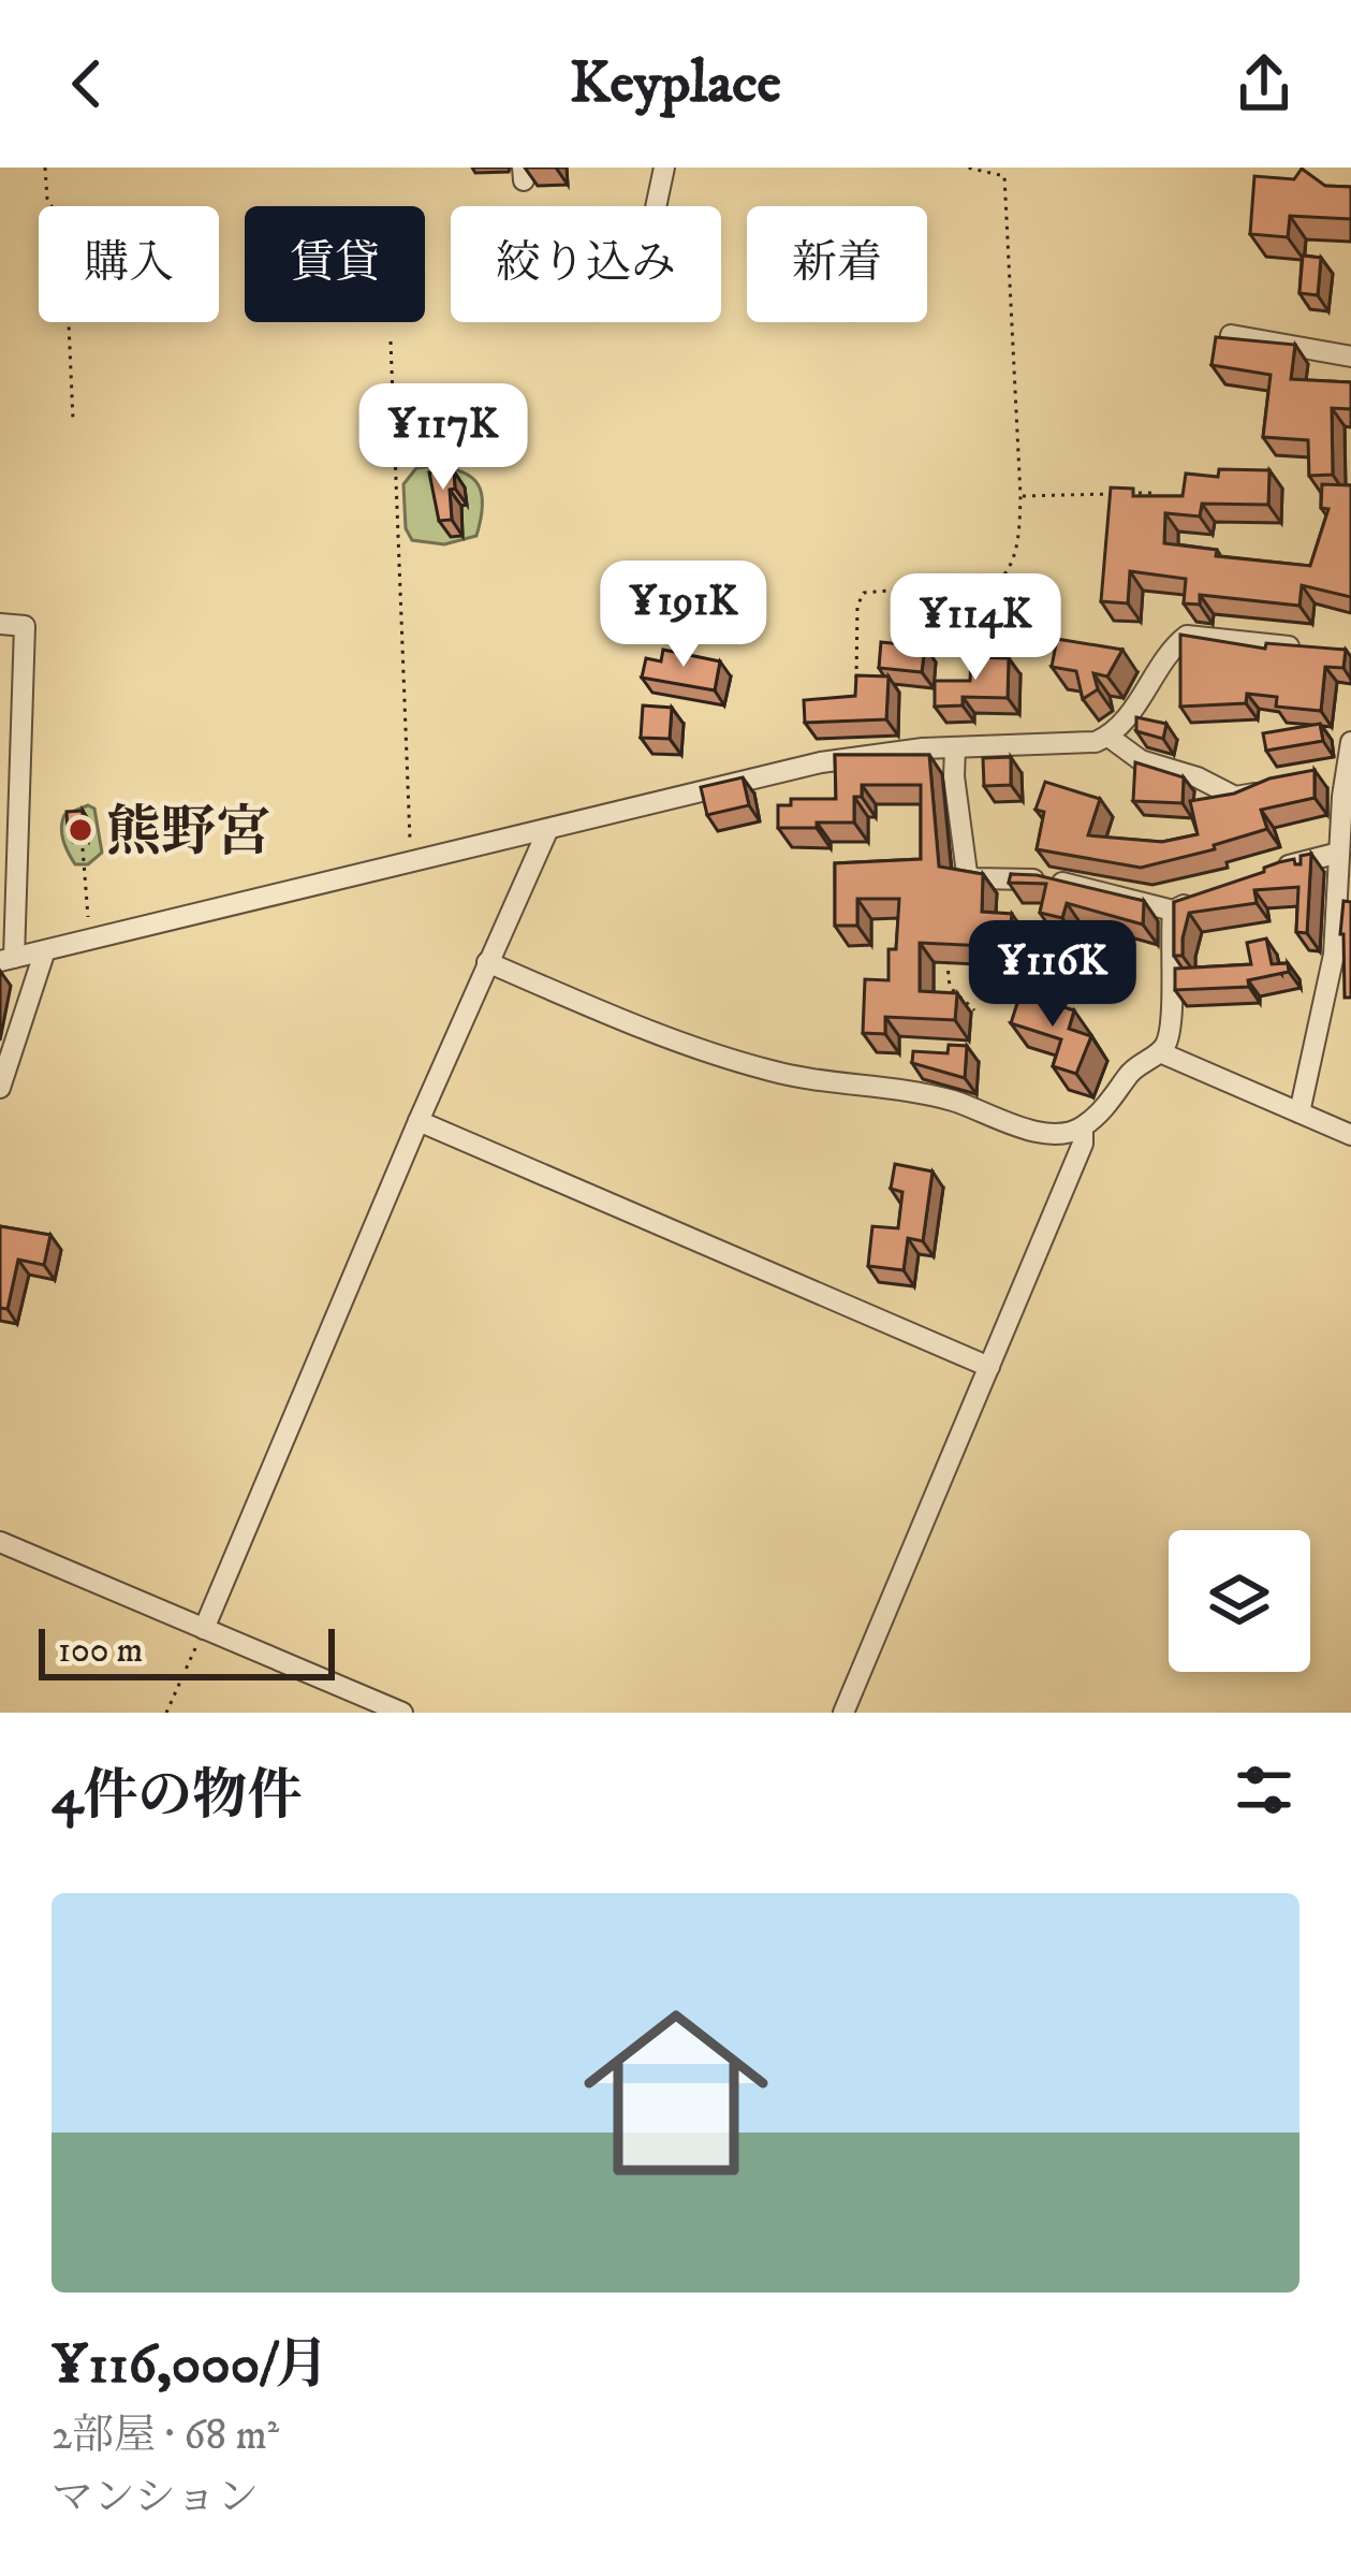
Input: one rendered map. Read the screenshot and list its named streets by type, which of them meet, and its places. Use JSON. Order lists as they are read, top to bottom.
{
  "places": ["熊野宮"],
  "scale_bar": "100 m",
  "page": {
    "header": "Keyplace",
    "chip": [
      "購入",
      "賃貸",
      "絞り込み",
      "新着"
    ],
    "price": [
      "¥117K",
      "¥191K",
      "¥114K",
      "¥116K"
    ],
    "scale": "100 m",
    "heading": "4件の物件",
    "list": [
      {
        "name": "¥116,000/月",
        "note": "2部屋 · 68 m² · マンション"
      }
    ]
  }
}
